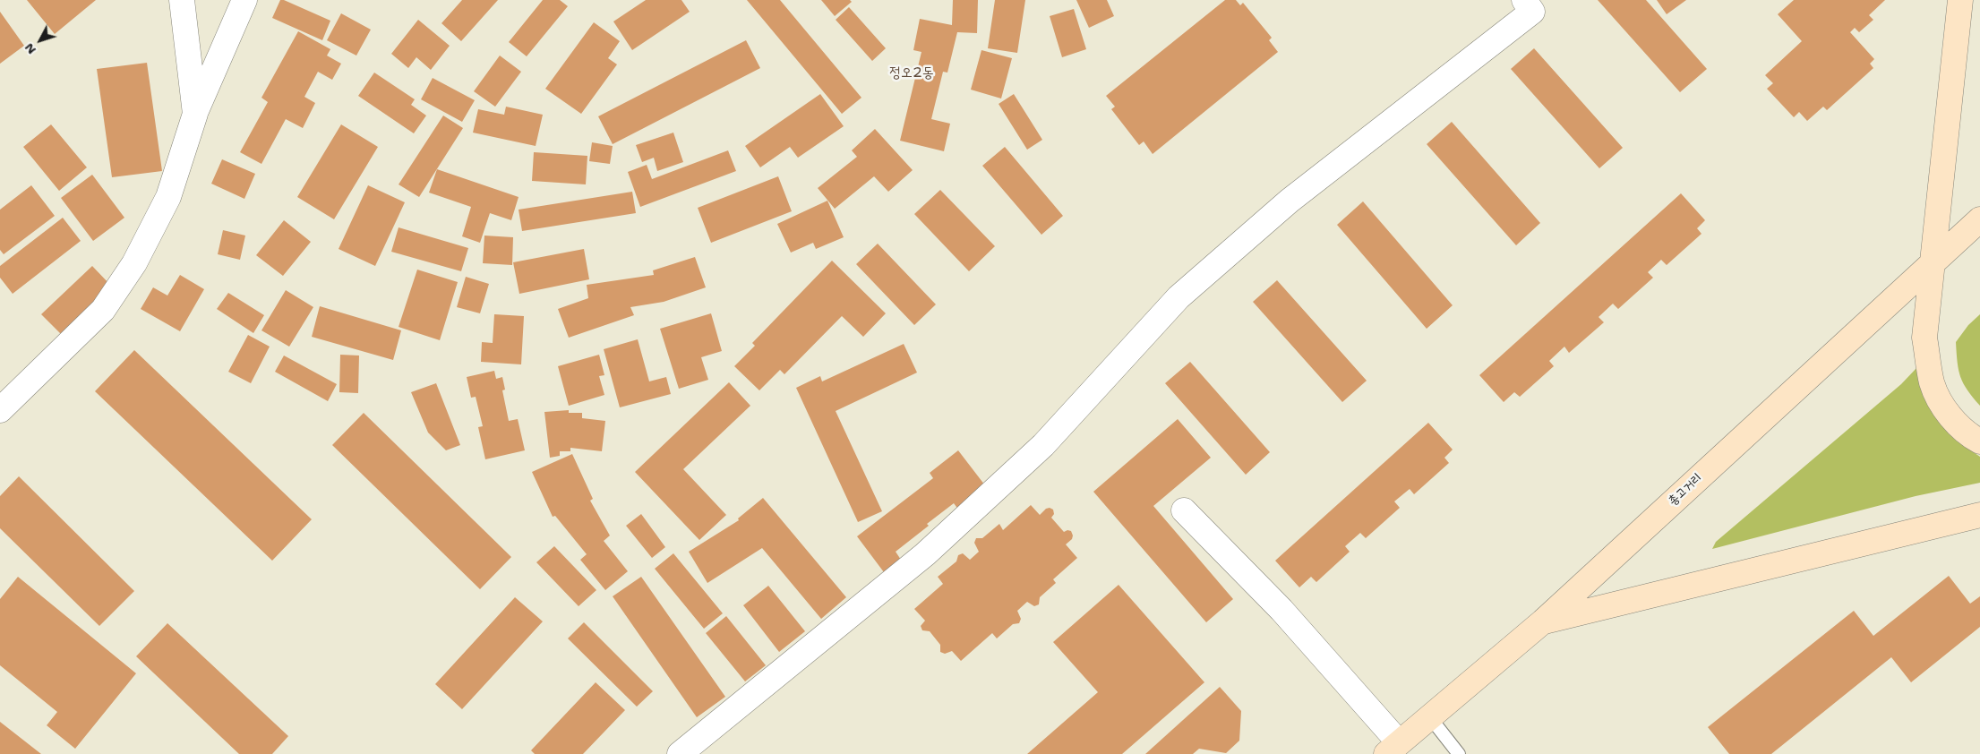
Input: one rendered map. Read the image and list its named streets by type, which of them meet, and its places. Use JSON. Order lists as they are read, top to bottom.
{
  "streets": {
    "main road": ["총고거리"]
  },
  "districts": ["정오2동"],
  "north": "bottom left"
}
